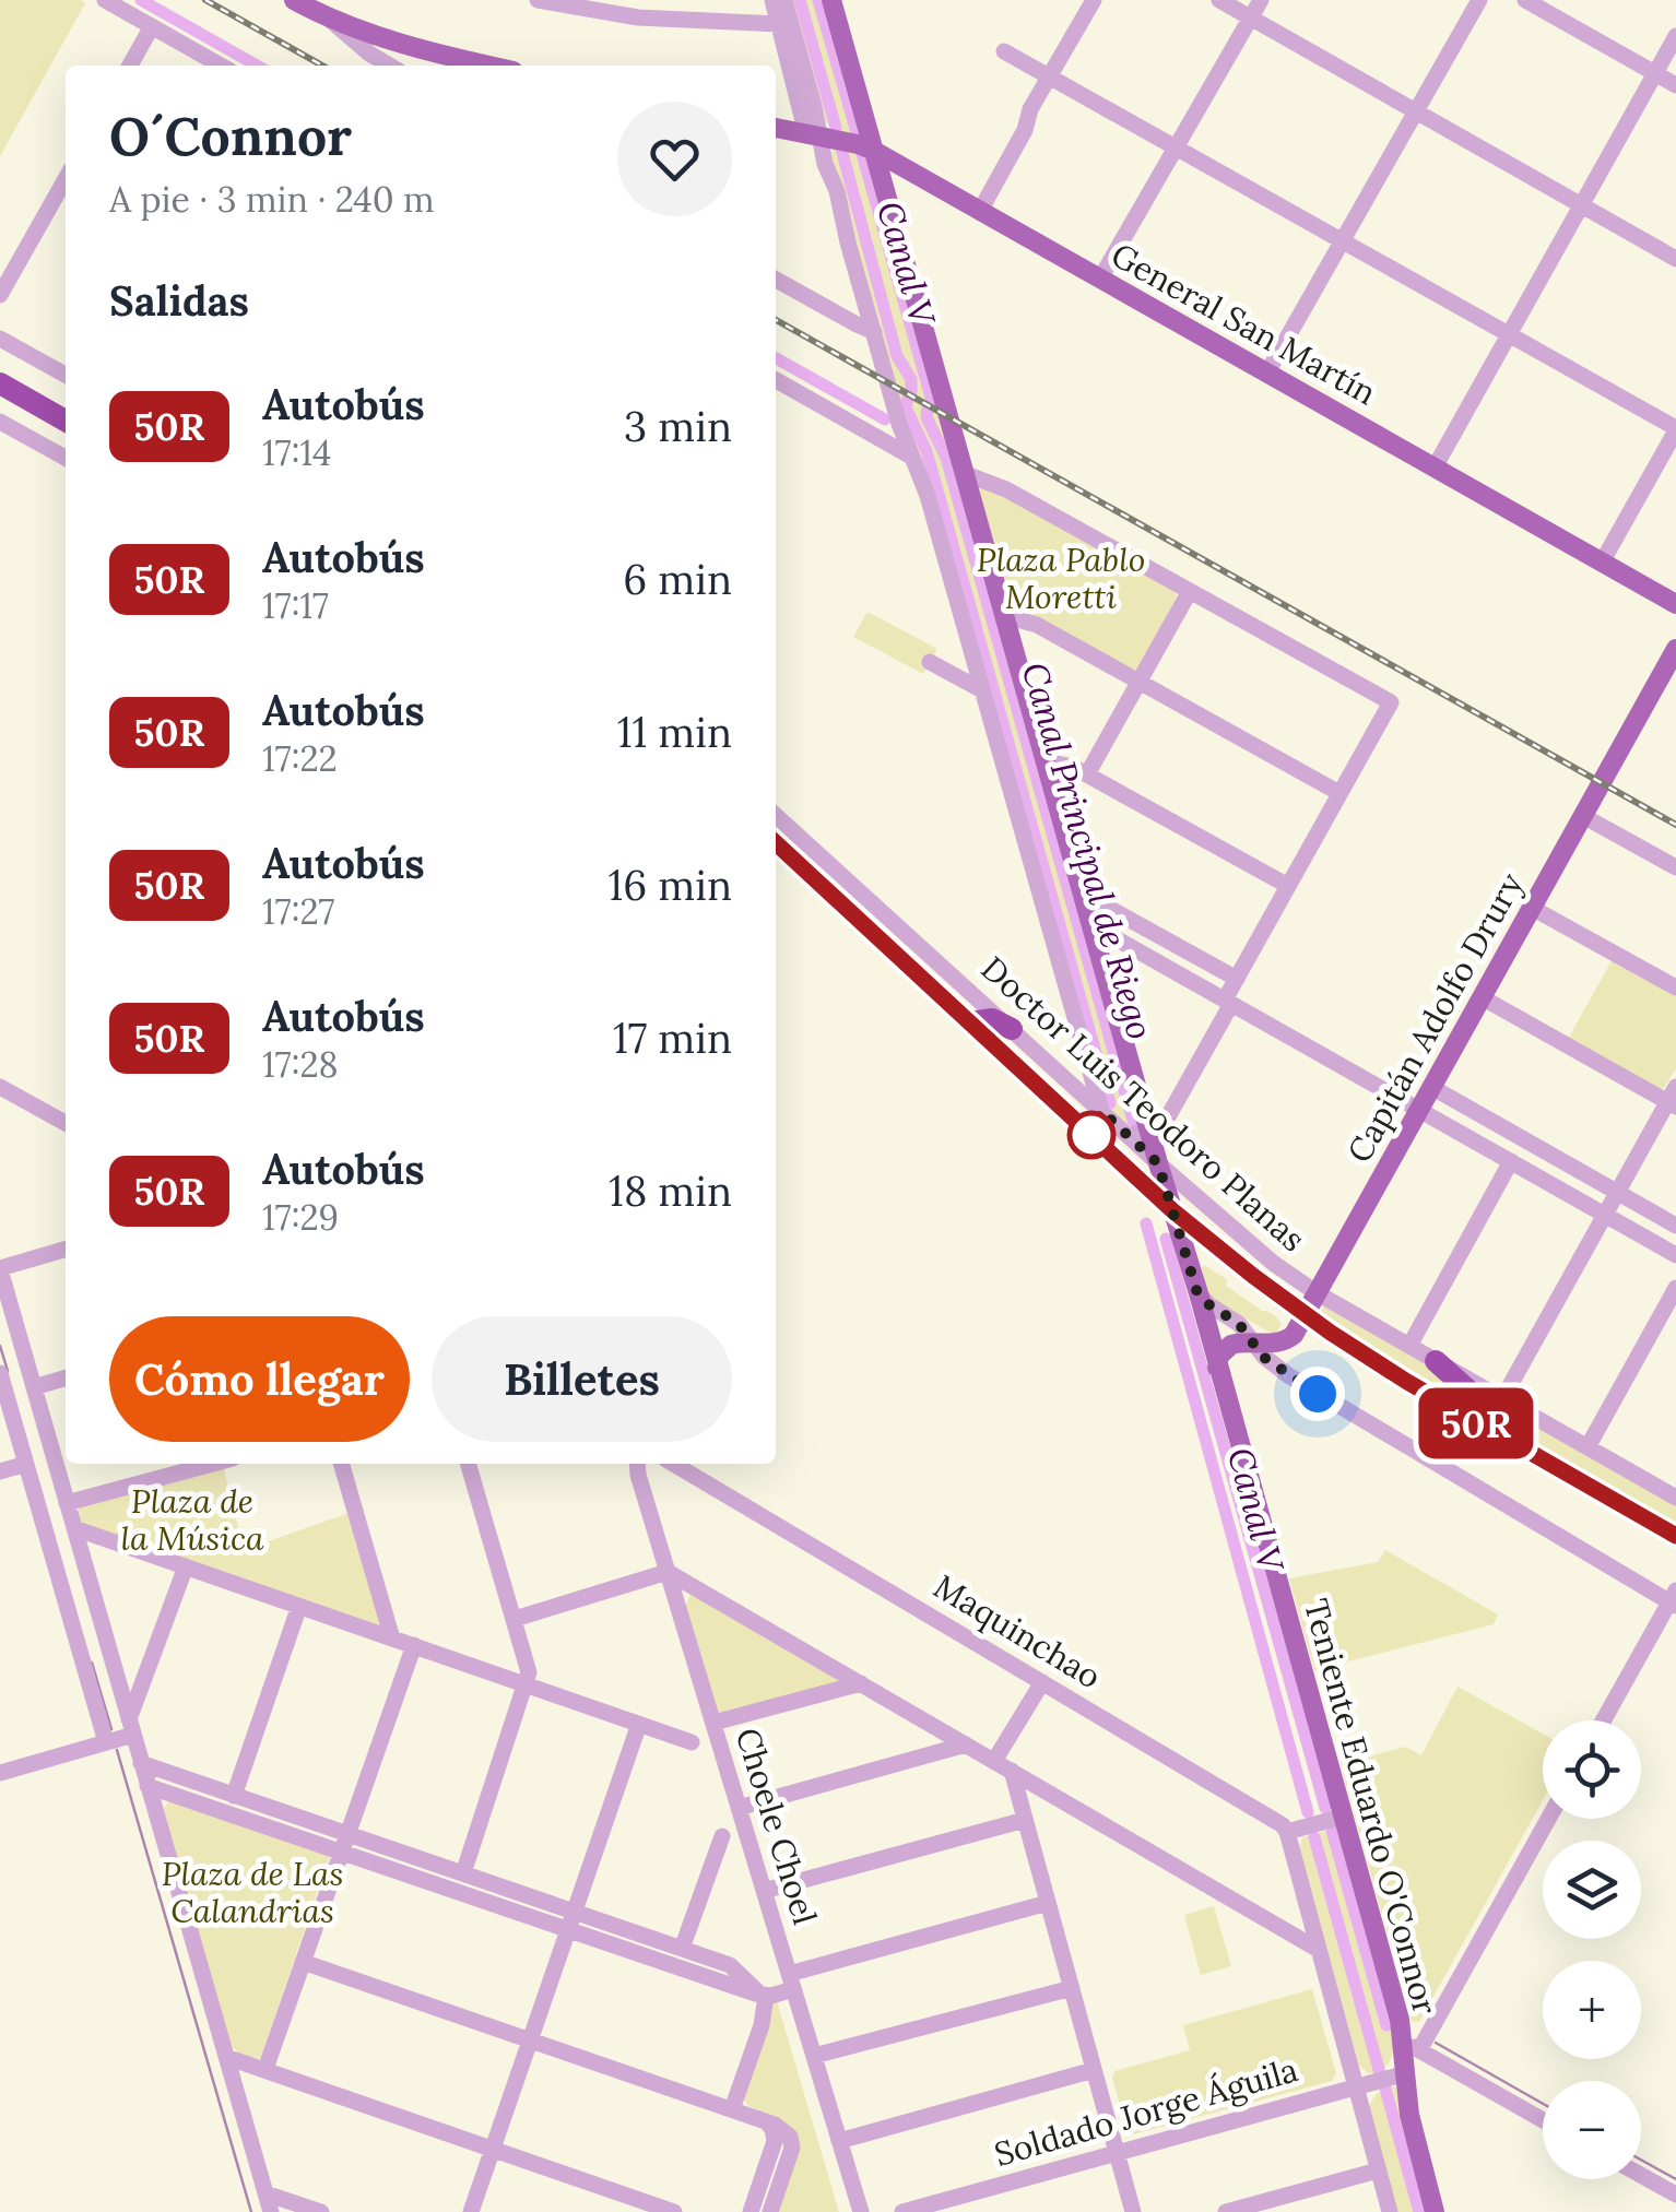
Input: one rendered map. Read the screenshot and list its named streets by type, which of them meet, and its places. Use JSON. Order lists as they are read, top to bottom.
{
  "streets": {
    "main road": ["General San Martín", "Capitán Adolfo Drury", "Teniente Eduardo O'Connor"],
    "street": [
      "Doctor Luis Teodoro Planas",
      "Maquinchao",
      "Choele Choel",
      "Soldado Jorge Águila"
    ]
  },
  "crossings": [
    ["General San Martín", "Teniente Eduardo O'Connor"],
    ["Capitán Adolfo Drury", "Doctor Luis Teodoro Planas"],
    ["Doctor Luis Teodoro Planas", "Teniente Eduardo O'Connor"],
    ["Teniente Eduardo O'Connor", "Soldado Jorge Águila"]
  ],
  "water": ["Canal V", "Canal Principal de Riego"],
  "parks": ["Plaza Pablo Moretti", "Plaza de la Música", "Plaza de Las Calandrias"],
  "lines": ["bus line 50R"],
  "page": {
    "on_map": "50R",
    "heading": [
      ["O´Connor", "A pie · 3 min · 240 m"],
      "Salidas"
    ],
    "list": [
      {
        "mark": "50R",
        "name": "Autobús",
        "note": "17:14",
        "value": "3 min"
      },
      {
        "mark": "50R",
        "name": "Autobús",
        "note": "17:17",
        "value": "6 min"
      },
      {
        "mark": "50R",
        "name": "Autobús",
        "note": "17:22",
        "value": "11 min"
      },
      {
        "mark": "50R",
        "name": "Autobús",
        "note": "17:27",
        "value": "16 min"
      },
      {
        "mark": "50R",
        "name": "Autobús",
        "note": "17:28",
        "value": "17 min"
      },
      {
        "mark": "50R",
        "name": "Autobús",
        "note": "17:29",
        "value": "18 min"
      }
    ],
    "buttons": ["Cómo llegar", "Billetes"],
    "map_buttons": ["+", "−"]
  }
}
